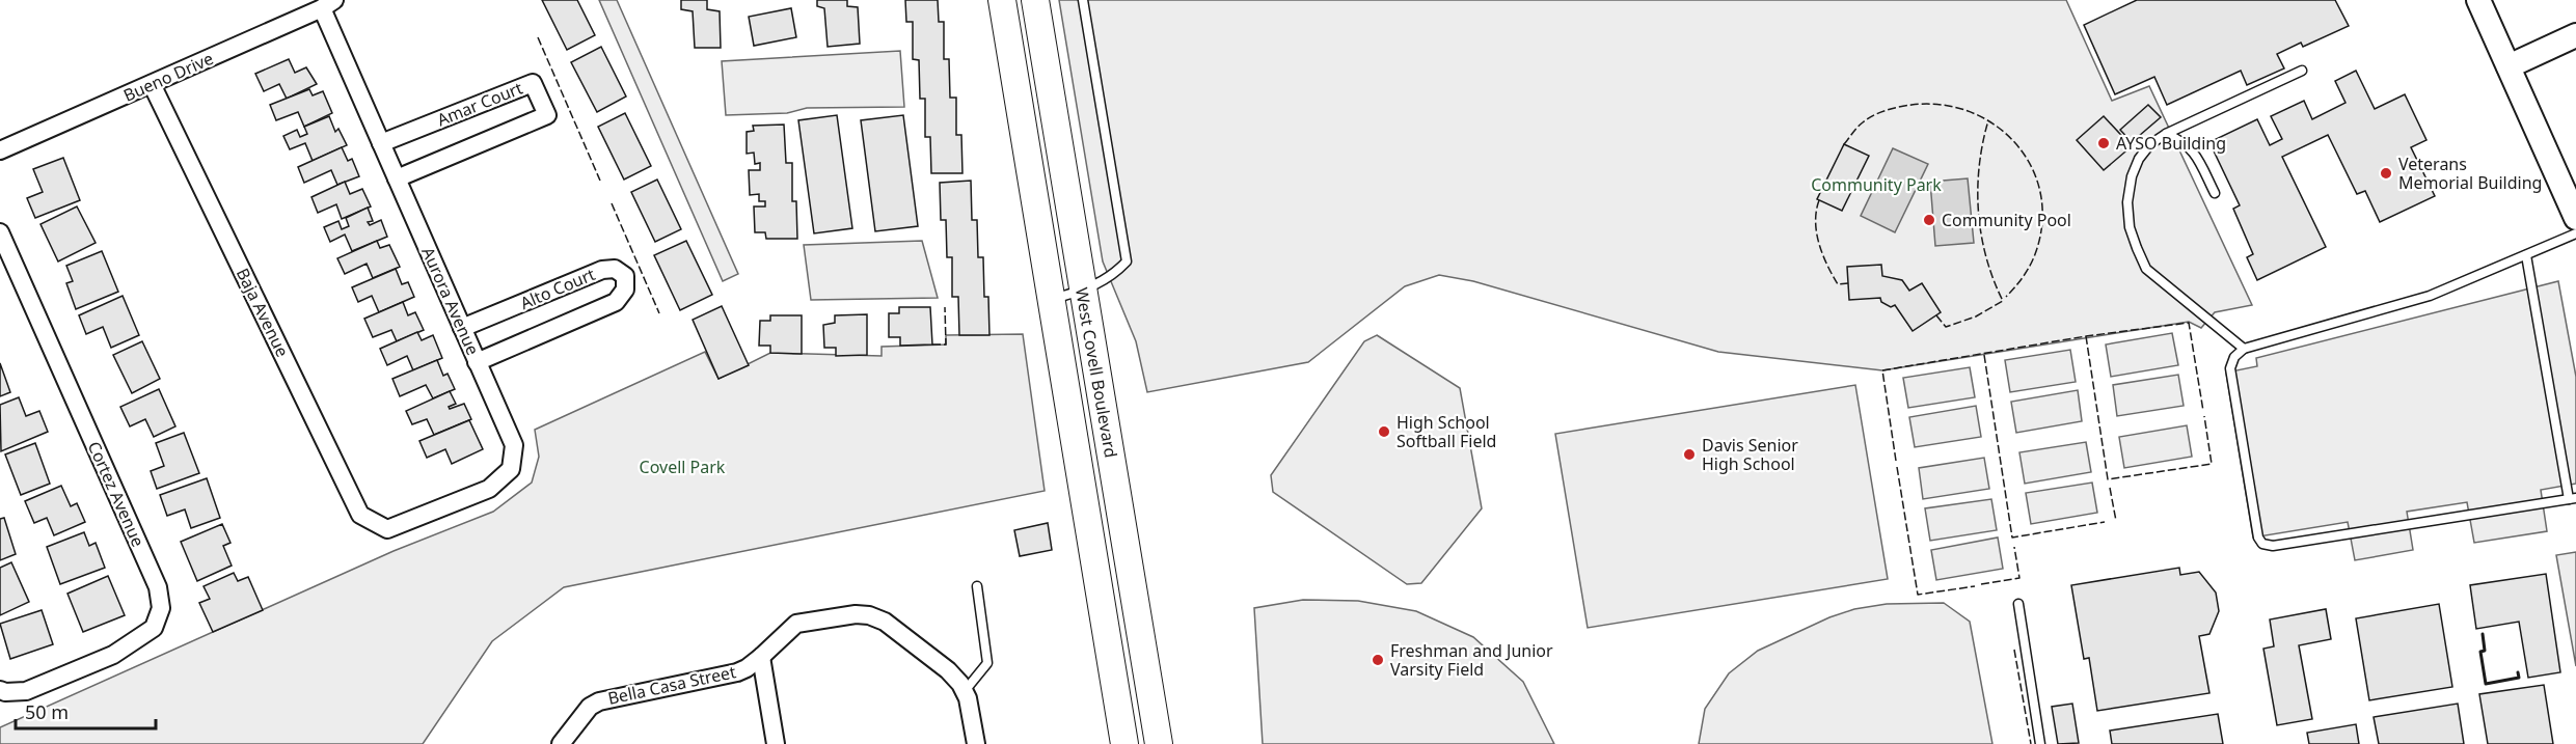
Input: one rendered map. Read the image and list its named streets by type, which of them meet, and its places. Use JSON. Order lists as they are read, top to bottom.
{
  "streets": {
    "main road": ["West Covell Boulevard"],
    "street": [
      "Bueno Drive",
      "Amar Court",
      "Alto Court",
      "Aurora Avenue",
      "Baja Avenue",
      "Cortez Avenue",
      "Bella Casa Street"
    ]
  },
  "crossings": [
    ["Bueno Drive", "Aurora Avenue"],
    ["Bueno Drive", "Baja Avenue"],
    ["Amar Court", "Aurora Avenue"],
    ["Alto Court", "Aurora Avenue"],
    ["Aurora Avenue", "Baja Avenue"]
  ],
  "parks": ["Community Park", "Covell Park"],
  "places": [
    "AYSO Building",
    "Veterans Memorial Building",
    "Community Pool",
    "High School Softball Field",
    "Davis Senior High School",
    "Freshman and Junior Varsity Field"
  ],
  "scale_bar": "50 m"
}
